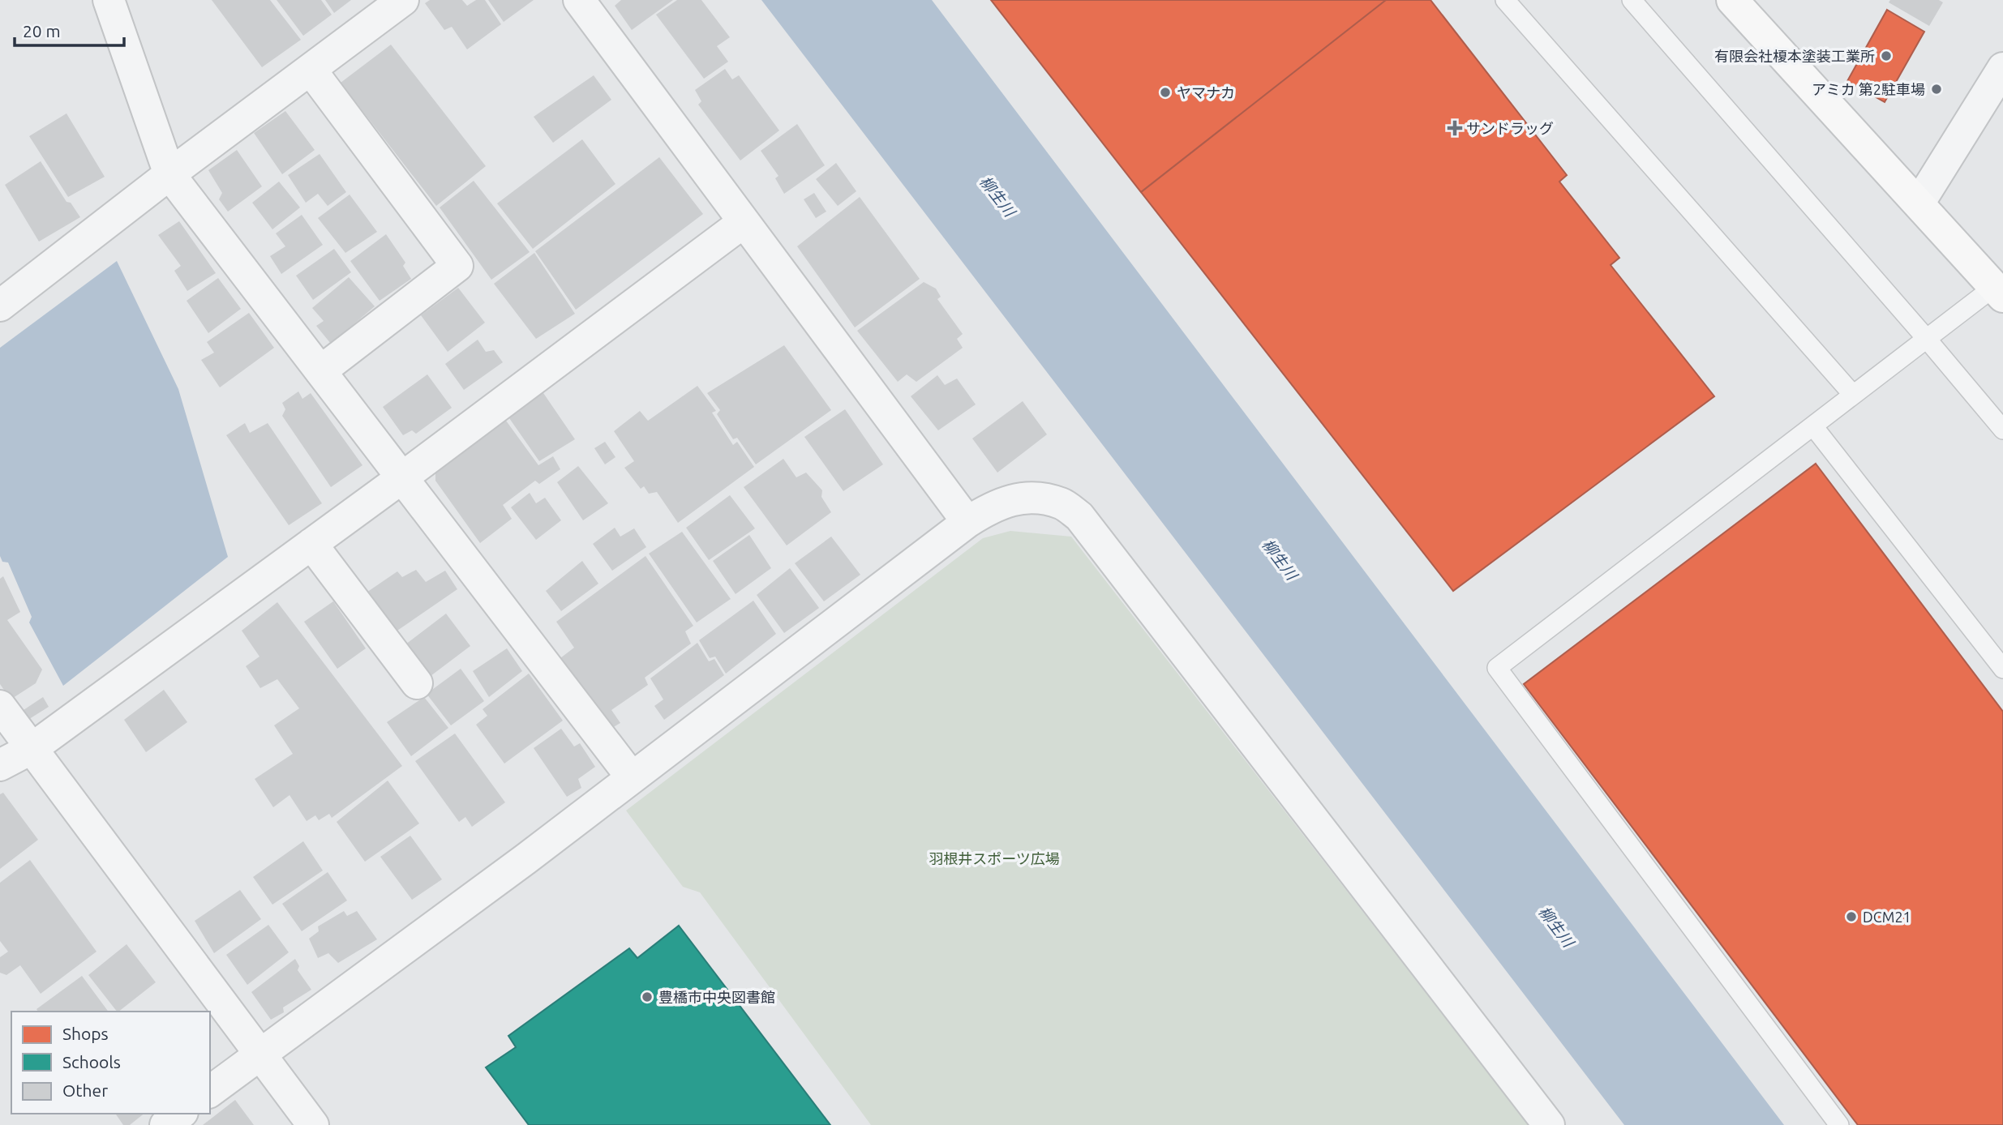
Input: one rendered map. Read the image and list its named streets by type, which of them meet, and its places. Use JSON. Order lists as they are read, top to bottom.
{
  "water": ["柳生川"],
  "parks": ["羽根井スポーツ広場"],
  "places": {
    "other": [
      "有限会社榎本塗装工業所",
      "アミカ 第2駐車場",
      "ヤマナカ",
      "DCM21",
      "豊橋市中央図書館"
    ],
    "health": ["サンドラッグ"]
  },
  "legend": ["Shops", "Schools", "Other"],
  "scale_bar": "20 m"
}
